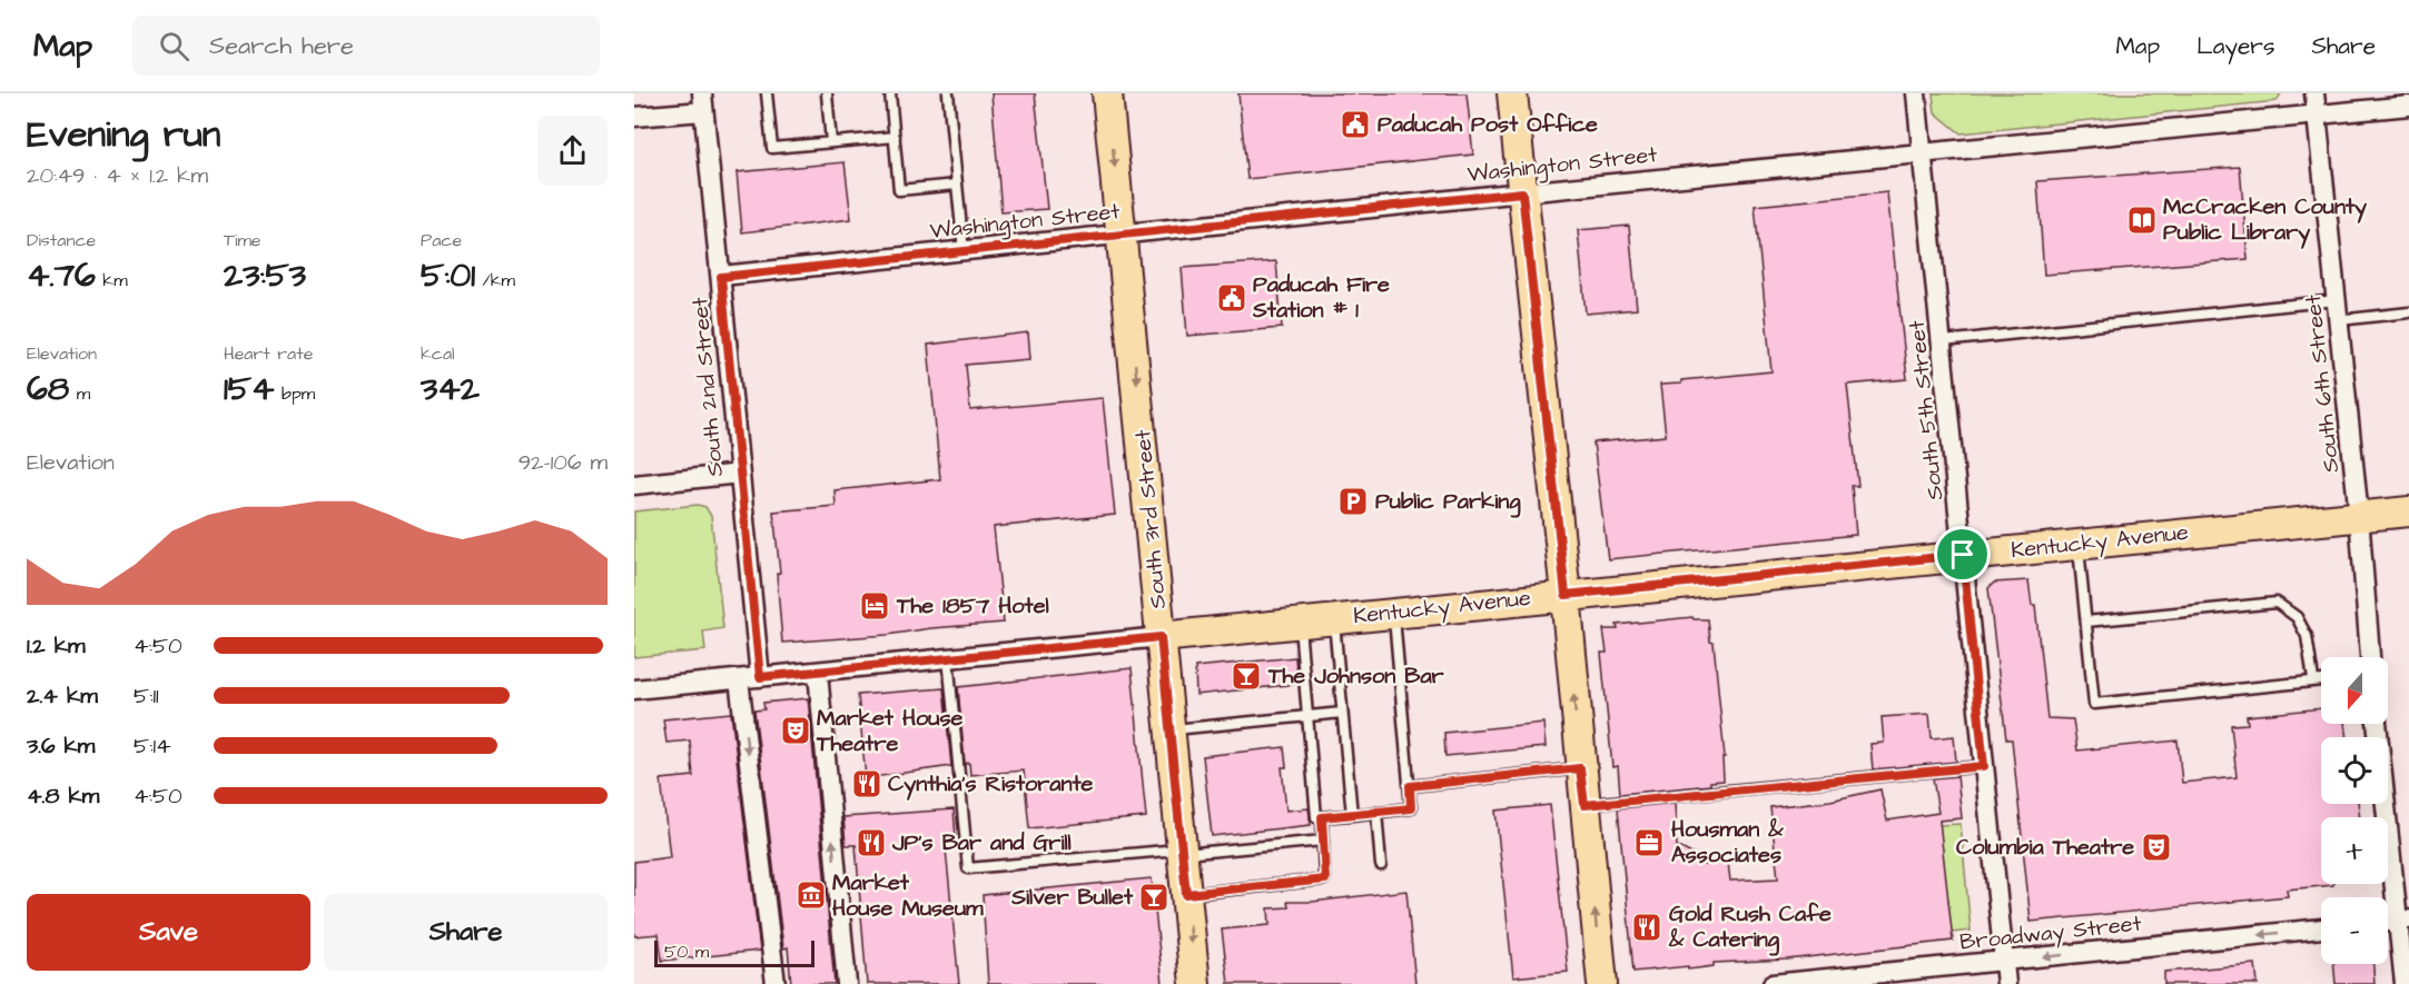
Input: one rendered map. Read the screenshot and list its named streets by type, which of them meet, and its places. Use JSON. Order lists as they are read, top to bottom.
{
  "streets": {
    "main road": ["South 3rd Street", "Kentucky Avenue"],
    "street": [
      "Washington Street",
      "South 6th Street",
      "South 2nd Street",
      "South 5th Street",
      "Broadway Street"
    ]
  },
  "crossings": [
    ["Washington Street", "South 6th Street"],
    ["Washington Street", "South 2nd Street"],
    ["Washington Street", "South 5th Street"],
    ["Washington Street", "South 3rd Street"],
    ["South 6th Street", "Kentucky Avenue"],
    ["South 2nd Street", "Kentucky Avenue"],
    ["South 5th Street", "Kentucky Avenue"],
    ["South 5th Street", "Broadway Street"],
    ["South 3rd Street", "Kentucky Avenue"]
  ],
  "one_way": ["South 3rd Street", "Broadway Street"],
  "places": {
    "public building": ["Paducah Post Office", "Paducah Fire Station # 1"],
    "library": ["McCracken County Public Library"],
    "parking": ["Public Parking"],
    "hotel": ["The 1857 Hotel"],
    "bar": ["The Johnson Bar", "Silver Bullet"],
    "theatre": ["Market House Theatre", "Columbia Theatre"],
    "restaurant": ["Cynthia's Ristorante", "JP's Bar and Grill", "Gold Rush Cafe & Catering"],
    "office": ["Housman & Associates"],
    "museum": ["Market House Museum"]
  },
  "scale_bar": "50 m",
  "north": "bottom",
  "page": {
    "header": "Map",
    "search": "Search here",
    "nav": ["Map", "Layers", "Share"],
    "heading": ["Evening run", "20:49 · 4 × 1.2 km"],
    "stats": [
      ["Distance", "4.76 km"],
      ["Time", "23:53"],
      ["Pace", "5:01 /km"],
      ["Elevation", "68 m"],
      ["Heart rate", "154 bpm"],
      ["kcal", "342"]
    ],
    "chart": ["Elevation", "92–106 m"],
    "list": [
      {
        "name": "1.2 km",
        "note": "4:50"
      },
      {
        "name": "2.4 km",
        "note": "5:11"
      },
      {
        "name": "3.6 km",
        "note": "5:14"
      },
      {
        "name": "4.8 km",
        "note": "4:50"
      }
    ],
    "map_buttons": ["+", "−"],
    "buttons": ["Save", "Share"],
    "scale": "50 m"
  }
}
